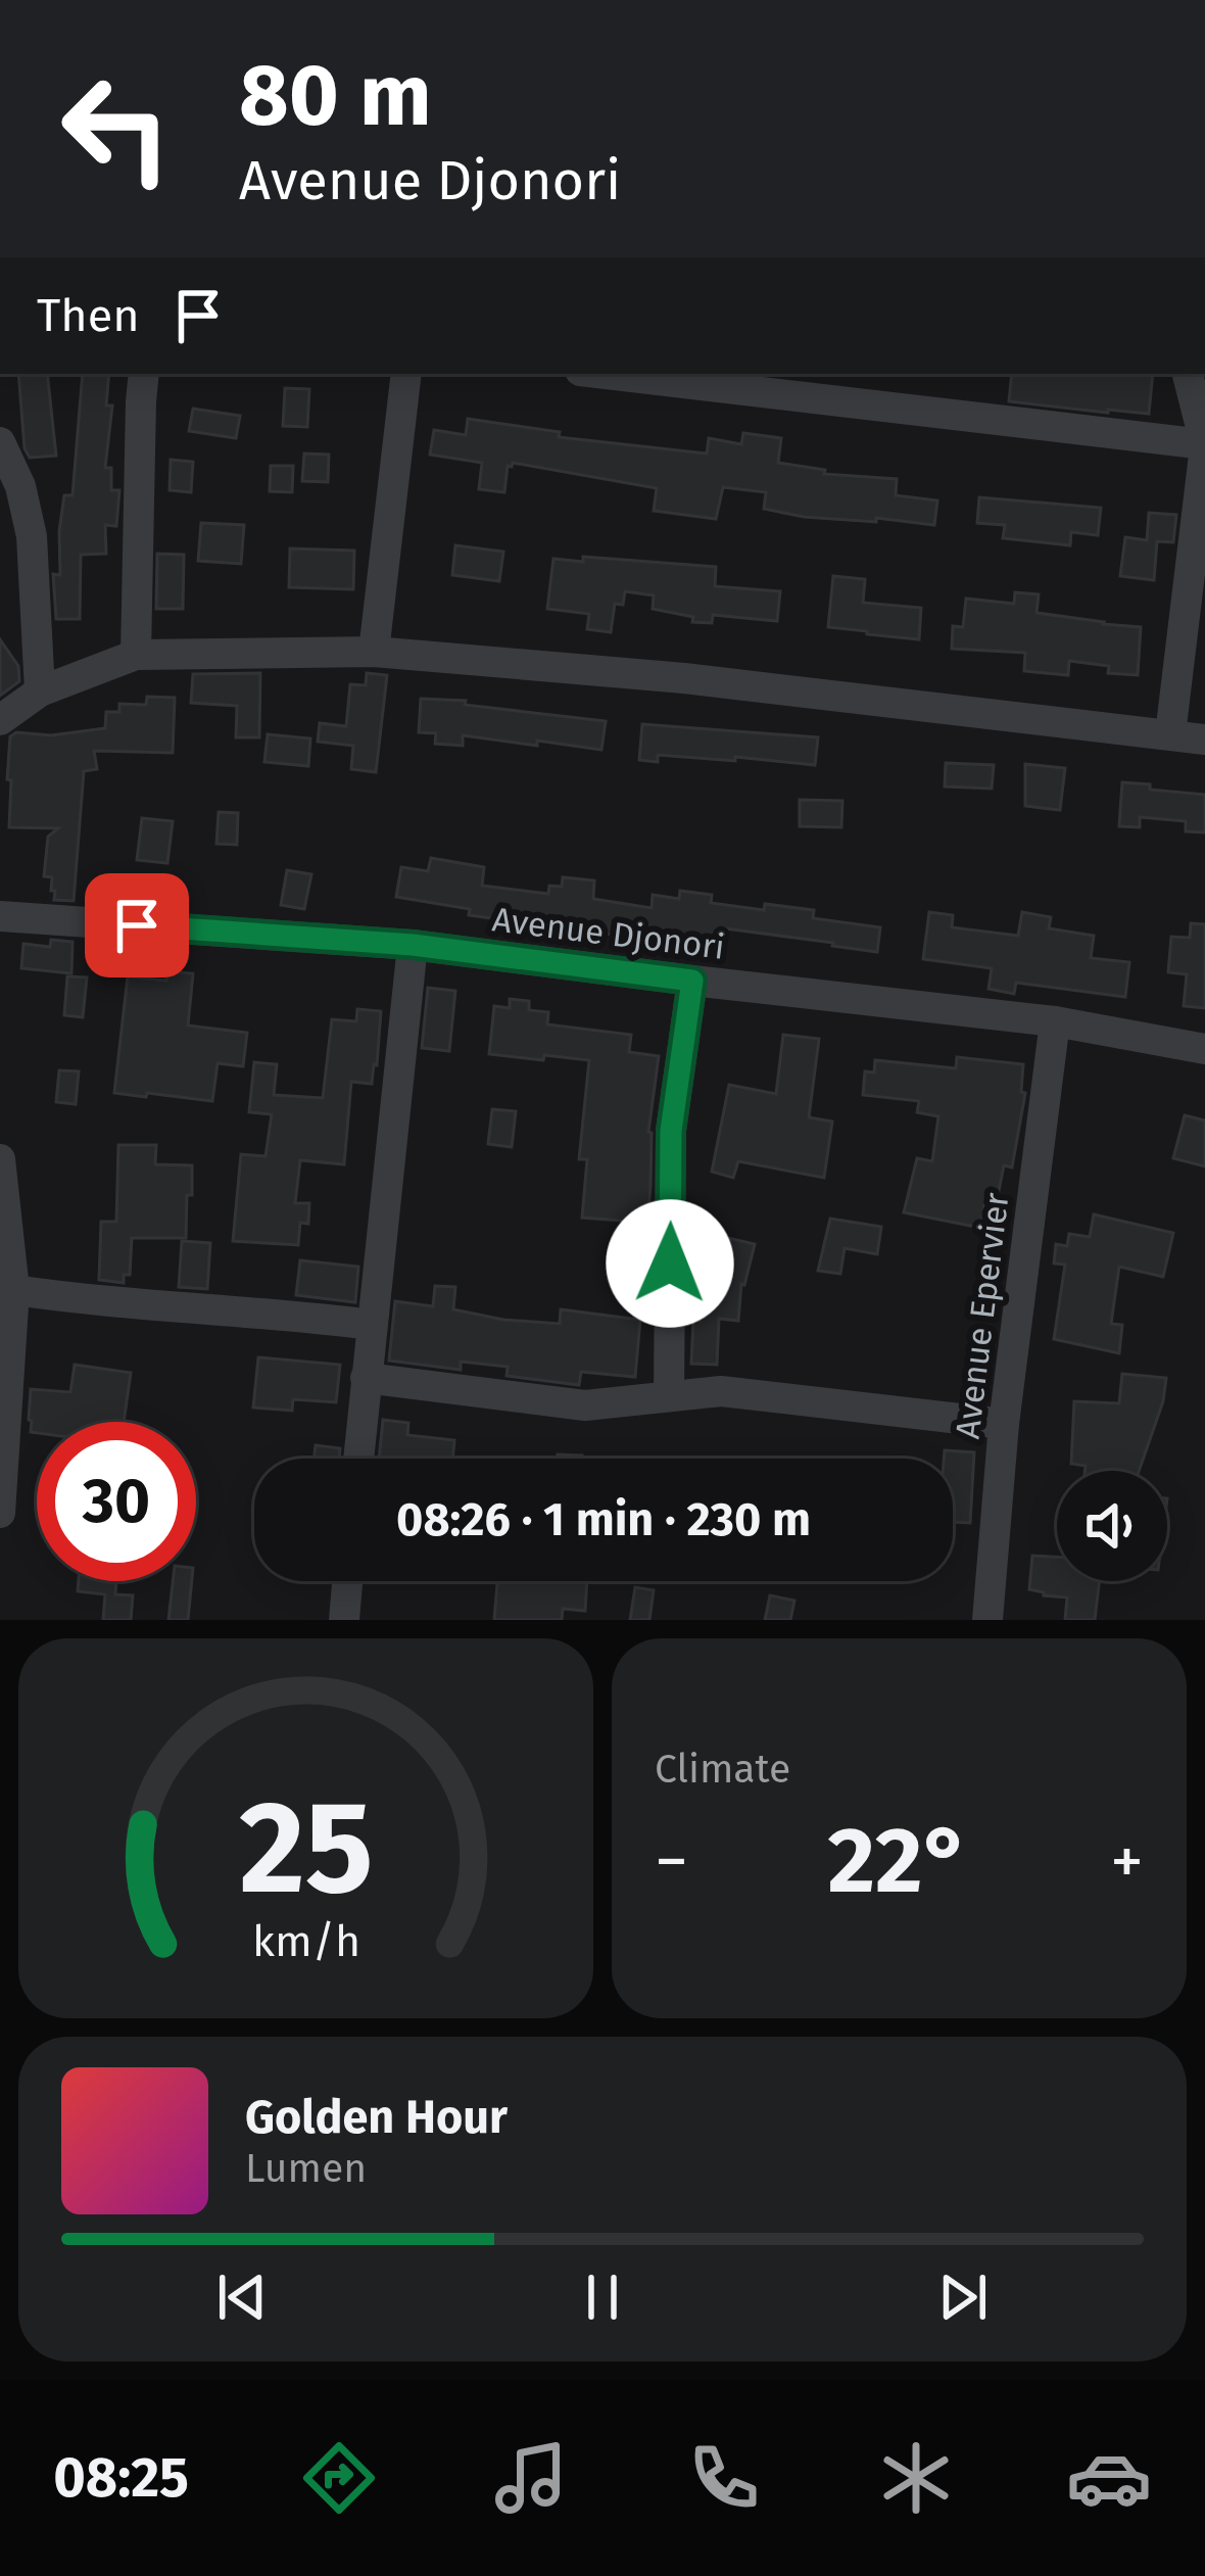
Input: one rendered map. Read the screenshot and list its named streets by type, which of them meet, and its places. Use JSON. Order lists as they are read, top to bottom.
{
  "streets": {
    "street": ["Avenue Djonori", "Avenue Epervier"]
  },
  "crossings": [
    ["Avenue Djonori", "Avenue Epervier"]
  ],
  "page": {
    "turn": ["80 m", "Avenue Djonori"],
    "then": "Then",
    "limit": "30",
    "trip": "08:26 · 1 min · 230 m",
    "tile": "Climate",
    "heat": ["−", "22°", "+"],
    "song": ["Golden Hour", "Lumen"],
    "tabs": "08:25",
    "gauge": ["25", "km/h"]
  }
}
